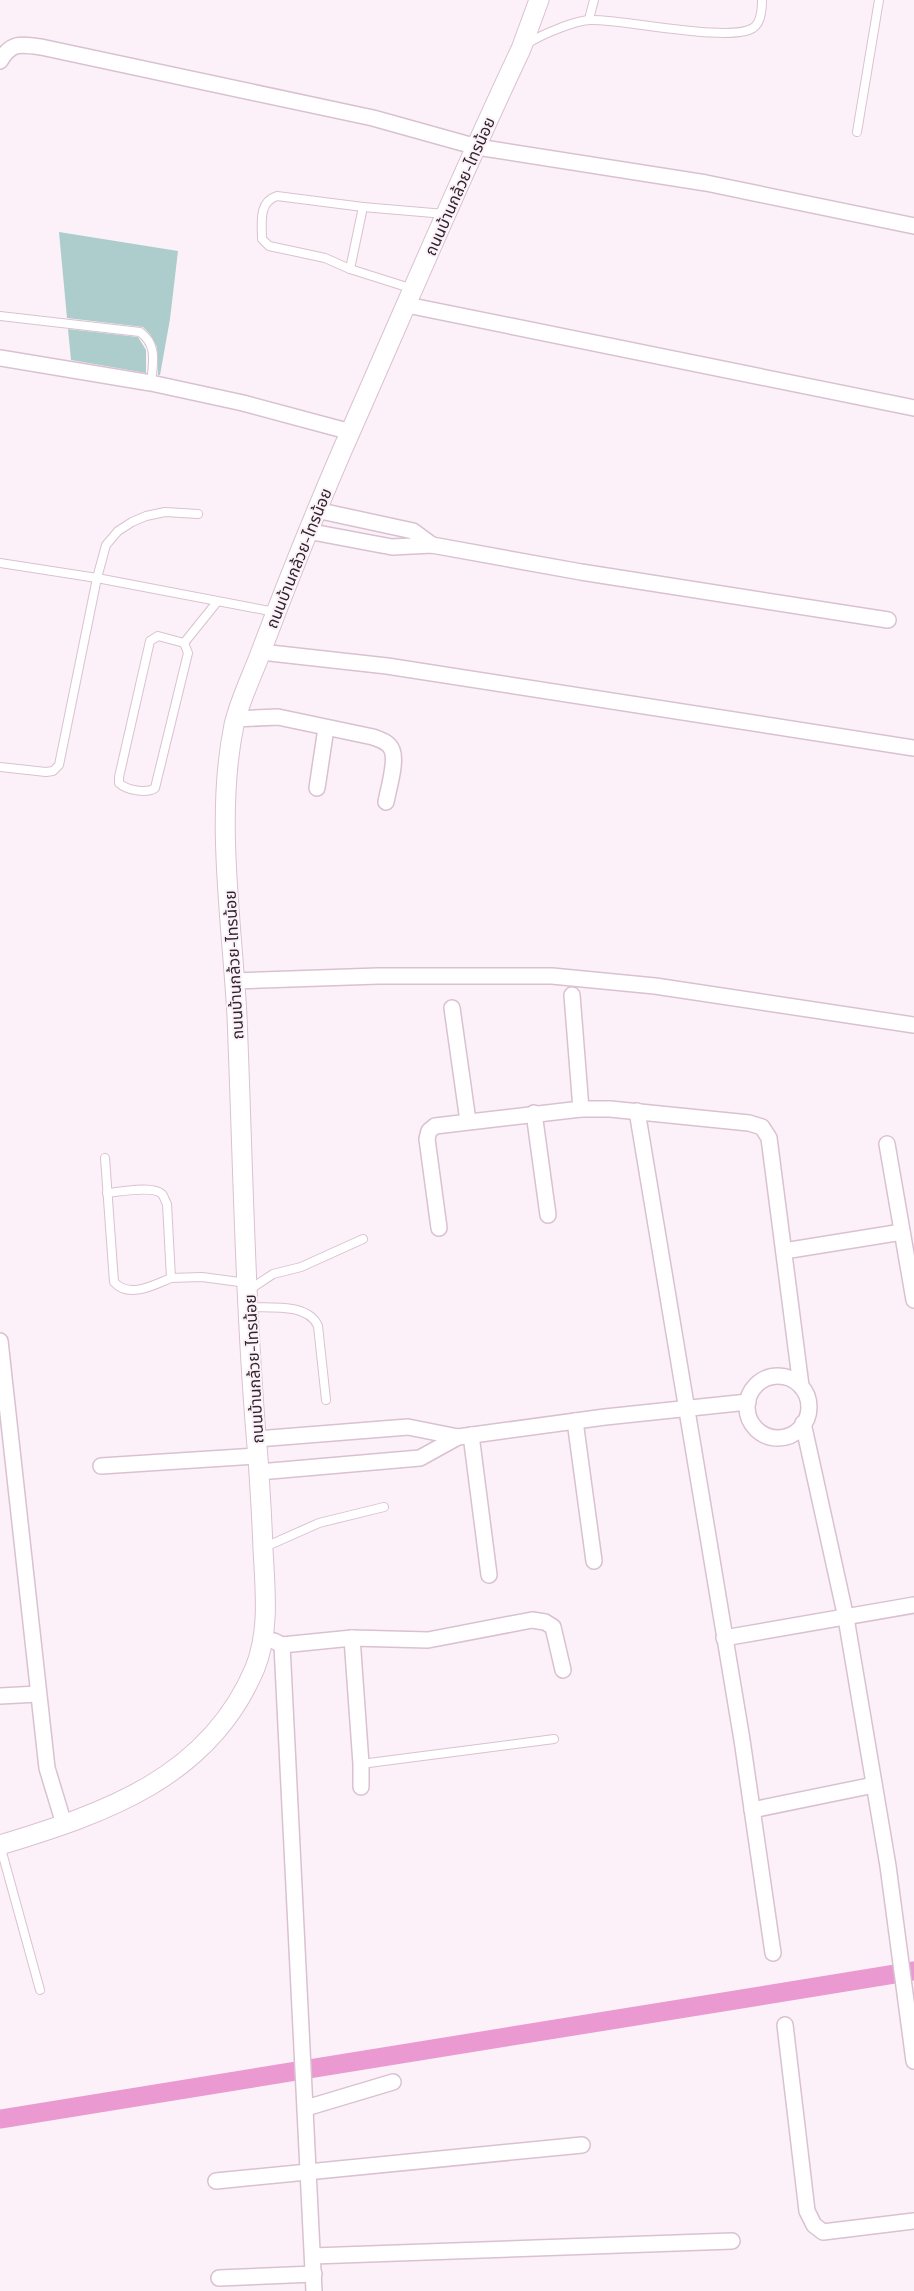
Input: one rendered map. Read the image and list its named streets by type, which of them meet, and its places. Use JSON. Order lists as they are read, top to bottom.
{
  "streets": {
    "street": ["ถนนบ้านกล้วย-ไทรน้อย"]
  }
}
